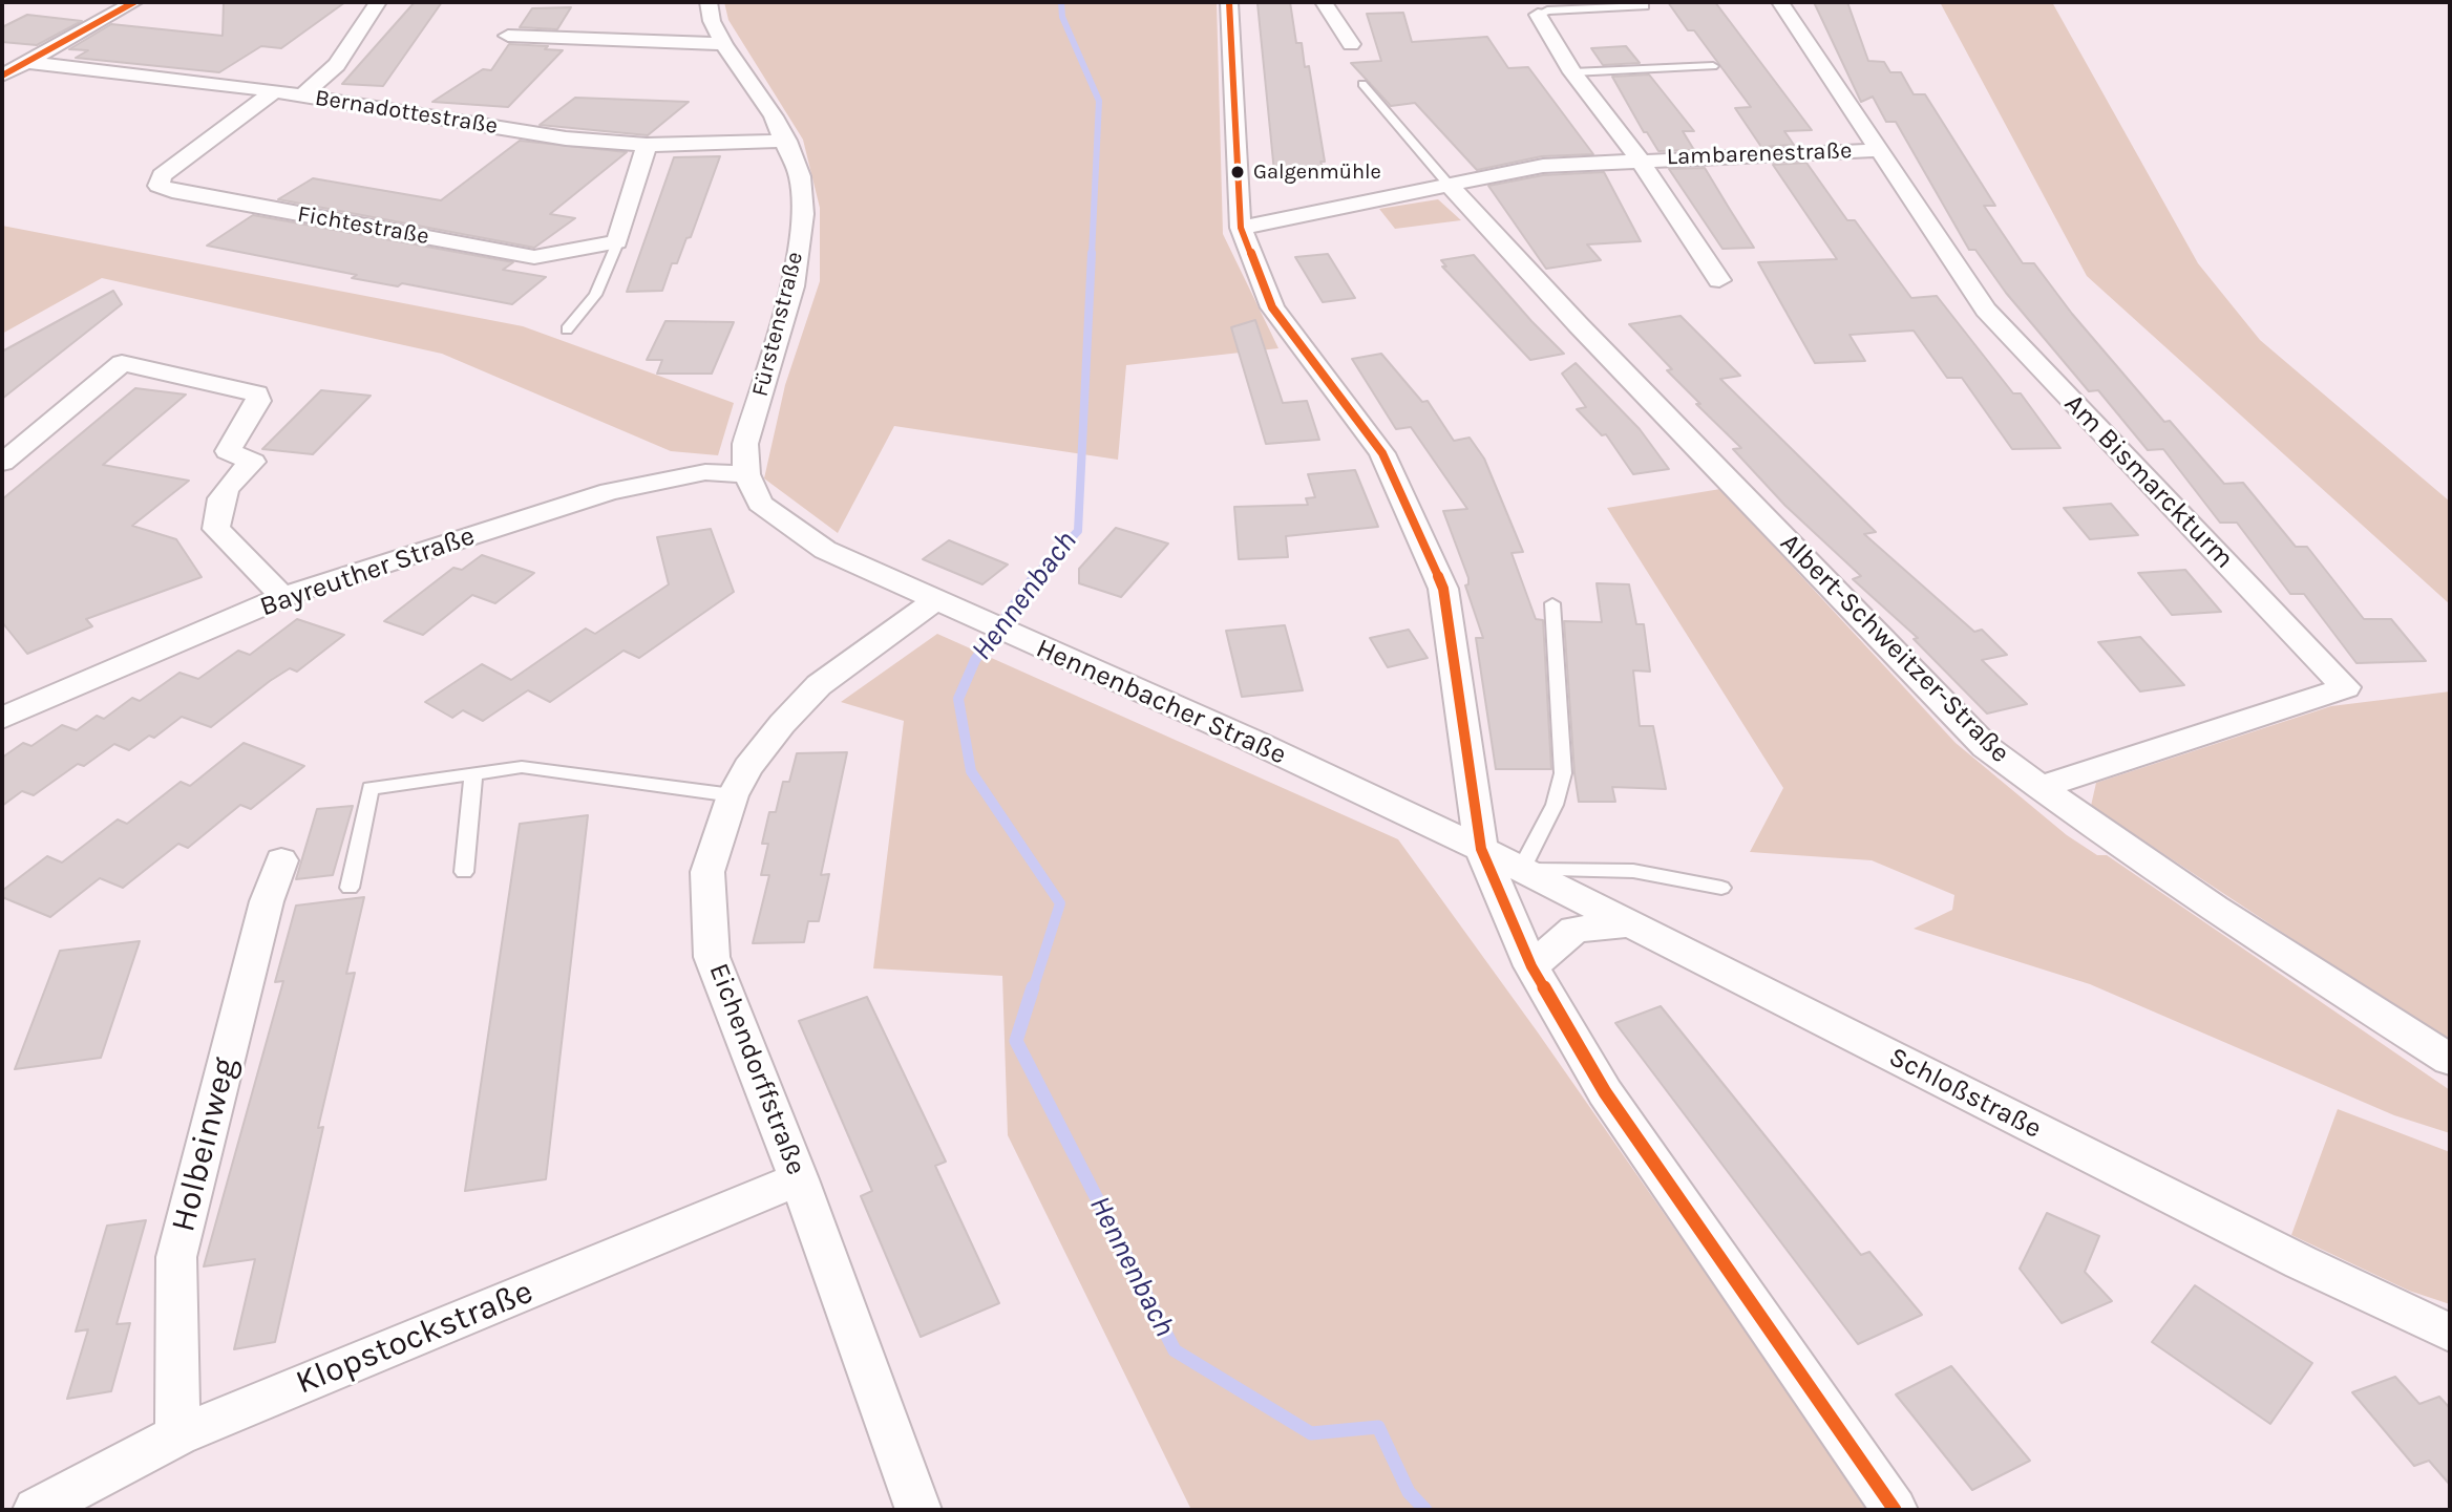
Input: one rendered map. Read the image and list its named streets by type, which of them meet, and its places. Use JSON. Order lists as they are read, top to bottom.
{
  "streets": {
    "street": [
      "Bernadottestraße",
      "Lambarenestraße",
      "Fichtestraße",
      "Fürstenstraße",
      "Am Bismarckturm",
      "Bayreuther Straße",
      "Albert-Schweitzer-Straße",
      "Hennenbacher Straße",
      "Eichendorffstraße",
      "Schloßstraße",
      "Holbeinweg",
      "Klopstockstraße"
    ]
  },
  "crossings": [
    ["Bernadottestraße", "Fichtestraße"],
    ["Bernadottestraße", "Fürstenstraße"],
    ["Lambarenestraße", "Am Bismarckturm"],
    ["Lambarenestraße", "Albert-Schweitzer-Straße"],
    ["Fürstenstraße", "Bayreuther Straße"],
    ["Fürstenstraße", "Hennenbacher Straße"],
    ["Am Bismarckturm", "Albert-Schweitzer-Straße"],
    ["Bayreuther Straße", "Hennenbacher Straße"],
    ["Hennenbacher Straße", "Eichendorffstraße"],
    ["Hennenbacher Straße", "Schloßstraße"],
    ["Eichendorffstraße", "Klopstockstraße"],
    ["Holbeinweg", "Klopstockstraße"]
  ],
  "water": ["Hennenbach"],
  "places": ["Galgenmühle"]
}
